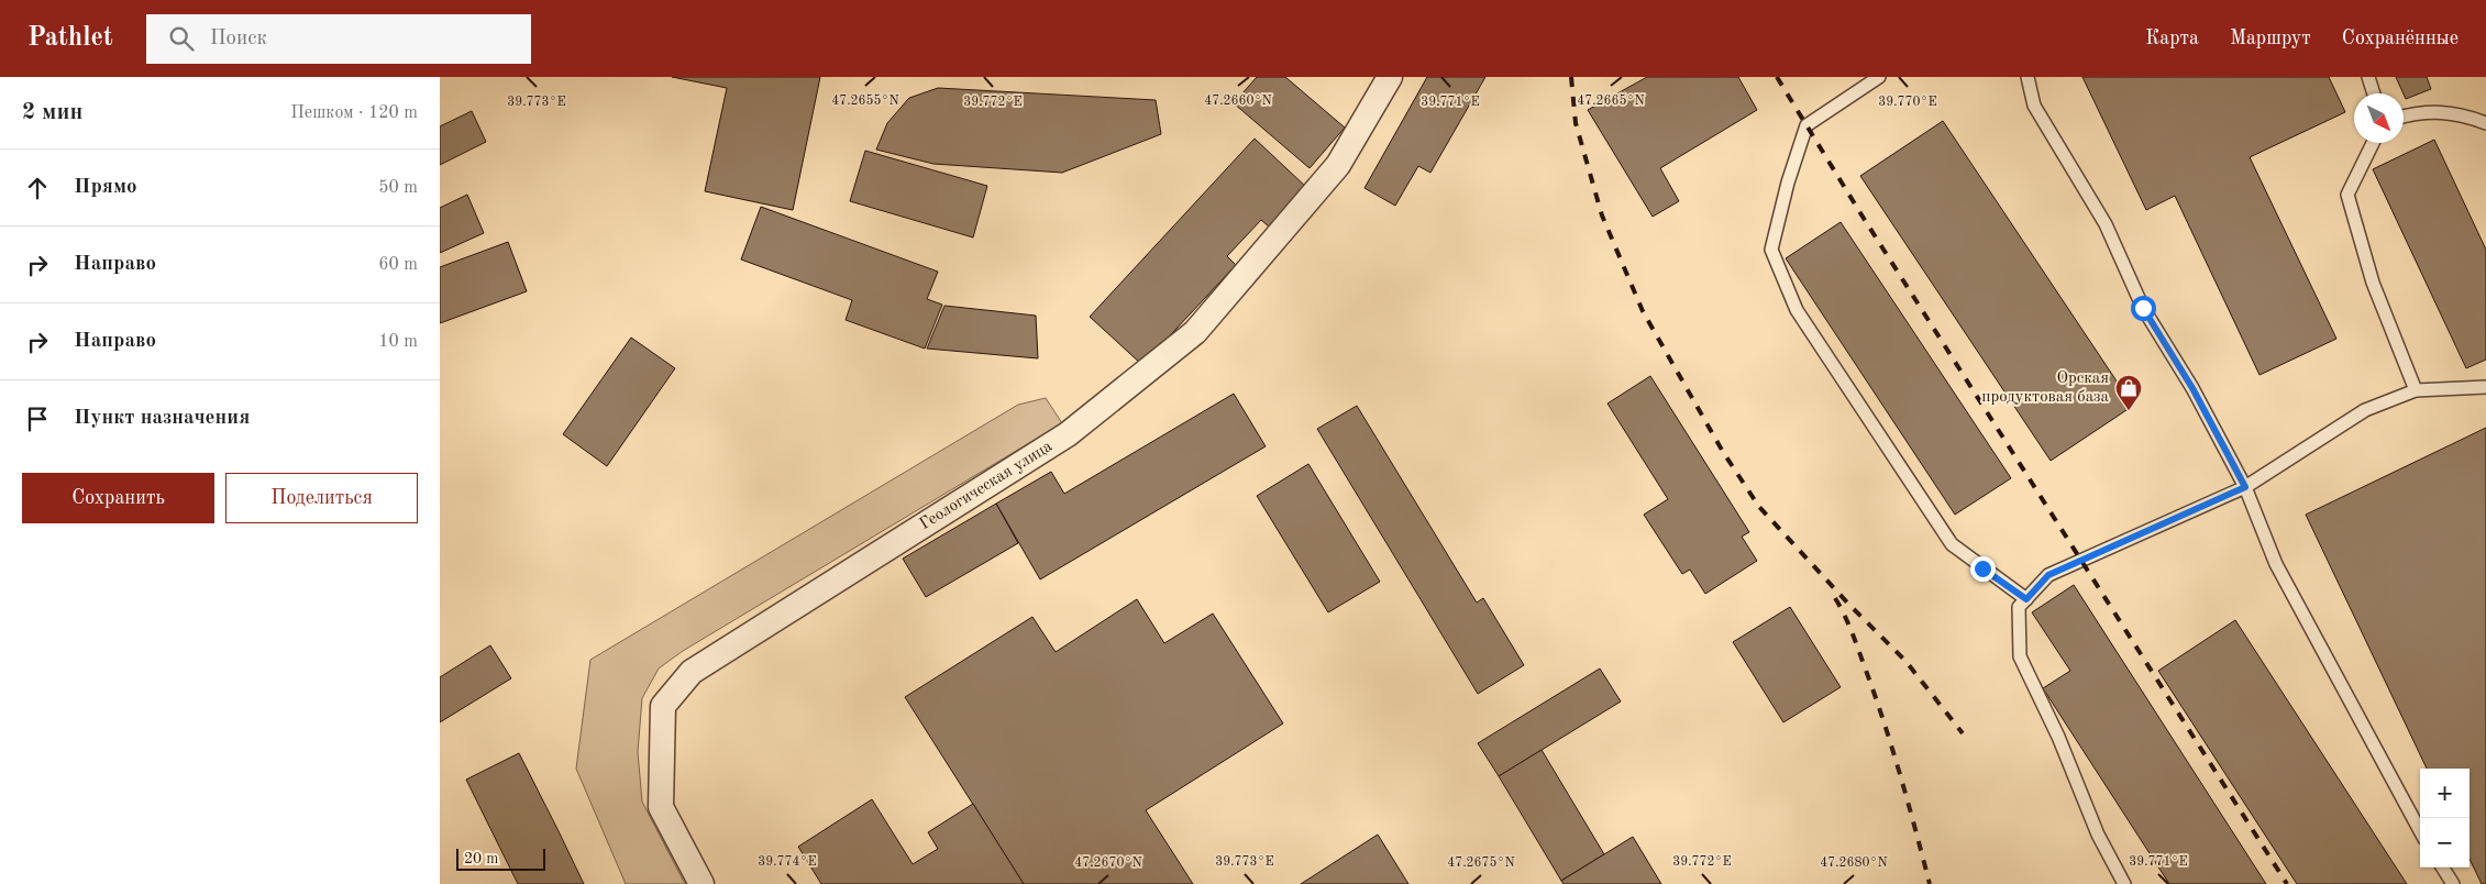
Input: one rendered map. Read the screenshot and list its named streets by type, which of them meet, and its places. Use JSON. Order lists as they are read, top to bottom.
{
  "streets": {
    "street": ["Геологическая улица"]
  },
  "places": {
    "shop": ["Орская продуктовая база"]
  },
  "scale_bar": "20 m",
  "north": "bottom right",
  "page": {
    "header": "Pathlet",
    "search": "Поиск",
    "nav": ["Карта", "Маршрут", "Сохранённые"],
    "heading": ["2 мин", "Пешком · 120 m"],
    "list": [
      ["Прямо", "50 m"],
      ["Направо", "60 m"],
      ["Направо", "10 m"],
      "Пункт назначения"
    ],
    "buttons": ["Сохранить", "Поделиться"],
    "map_buttons": ["+", "−"],
    "scale": "20 m"
  },
  "coordinates": [
    "47.2655°N",
    "47.2660°N",
    "47.2665°N",
    "39.773°E",
    "39.772°E",
    "39.771°E",
    "39.770°E",
    "39.774°E",
    "47.2670°N",
    "47.2675°N",
    "47.2680°N"
  ]
}
